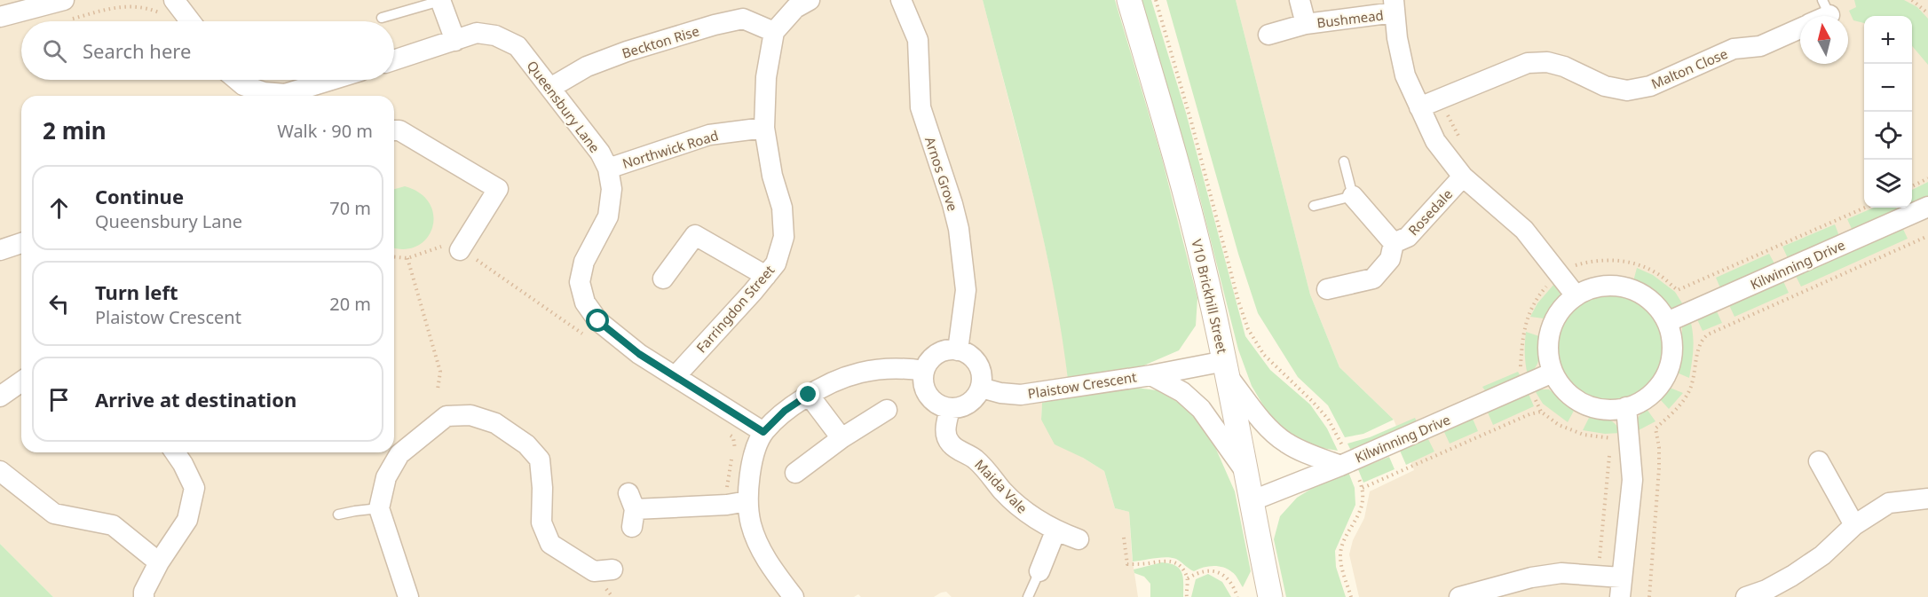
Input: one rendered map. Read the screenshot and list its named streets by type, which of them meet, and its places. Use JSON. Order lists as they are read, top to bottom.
{
  "streets": {
    "street": [
      "Bushmead",
      "Beckton Rise",
      "Malton Close",
      "Queensbury Lane",
      "Northwick Road",
      "Arnos Grove",
      "Rosedale",
      "Kilwinning Drive",
      "V10 Brickhill Street",
      "Farringdon Street",
      "Plaistow Crescent",
      "Maida Vale"
    ]
  },
  "crossings": [
    ["Beckton Rise", "Queensbury Lane"],
    ["Beckton Rise", "Farringdon Street"],
    ["Queensbury Lane", "Northwick Road"],
    ["Queensbury Lane", "Farringdon Street"],
    ["Northwick Road", "Farringdon Street"],
    ["Arnos Grove", "Plaistow Crescent"],
    ["Arnos Grove", "Maida Vale"],
    ["Kilwinning Drive", "V10 Brickhill Street"],
    ["Kilwinning Drive", "Plaistow Crescent"],
    ["V10 Brickhill Street", "Plaistow Crescent"],
    ["Plaistow Crescent", "Maida Vale"]
  ],
  "north": "top",
  "page": {
    "map_buttons": ["+", "−"],
    "search": "Search here",
    "heading": ["2 min", "Walk · 90 m"],
    "list": [
      ["Continue", "Queensbury Lane", "70 m"],
      ["Turn left", "Plaistow Crescent", "20 m"],
      "Arrive at destination"
    ]
  }
}
